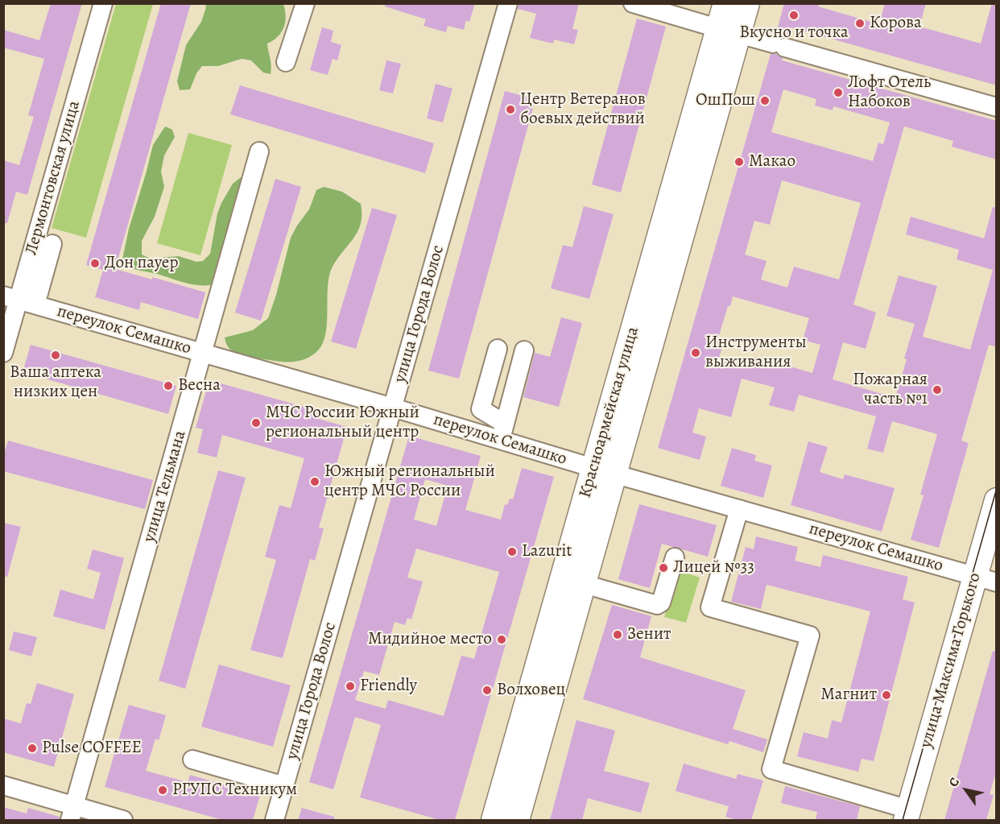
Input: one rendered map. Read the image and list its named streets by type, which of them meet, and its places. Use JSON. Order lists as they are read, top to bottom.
{
  "streets": {
    "main road": ["Красноармейская улица", "улица Максима Горького"],
    "street": [
      "Лермонтовская улица",
      "улица Города Волос",
      "переулок Семашко",
      "улица Тельмана"
    ]
  },
  "crossings": [
    ["Лермонтовская улица", "переулок Семашко"],
    ["улица Города Волос", "переулок Семашко"],
    ["переулок Семашко", "Красноармейская улица"],
    ["переулок Семашко", "улица Тельмана"],
    ["переулок Семашко", "улица Максима Горького"]
  ],
  "places": [
    "Вкусно и точка",
    "Корова",
    "Лофт Отель Набоков",
    "ОшПош",
    "Центр Ветеранов боевых действий",
    "Макао",
    "Дон пауер",
    "Инструменты выживания",
    "Ваша аптека низких цен",
    "Весна",
    "Пожарная часть №1",
    "МЧС России Южный региональный центр",
    "Южный региональный центр МЧС России",
    "Lazurit",
    "Лицей №33",
    "Зенит",
    "Мидийное место",
    "Friendly",
    "Волховец",
    "Магнит",
    "Pulse COFFEE",
    "РГУПС Техникум"
  ],
  "north": "top left"
}
